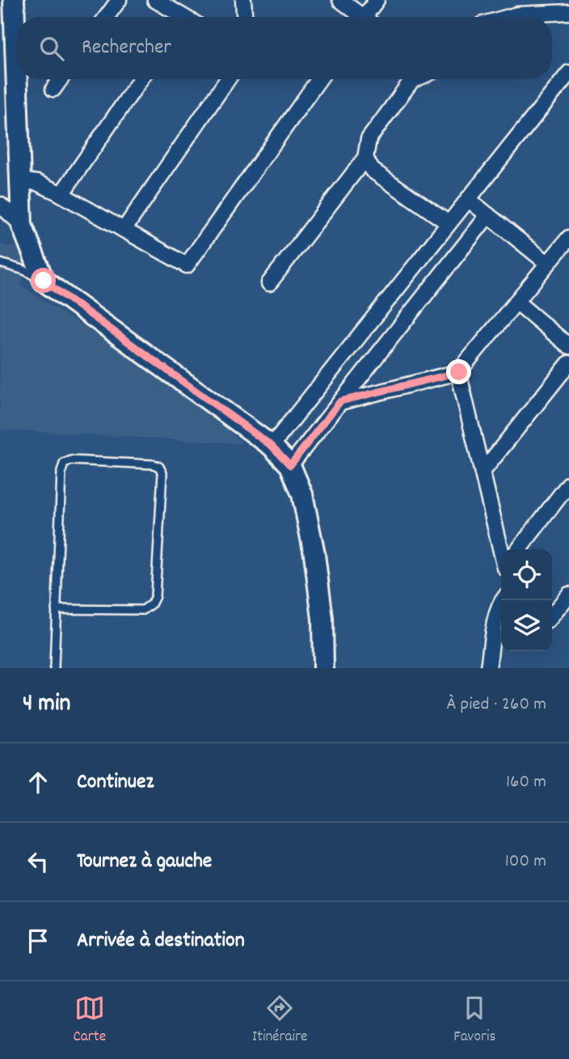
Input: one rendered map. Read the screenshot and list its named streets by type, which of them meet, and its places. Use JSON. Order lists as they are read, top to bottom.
{
  "page": {
    "search": "Rechercher",
    "heading": ["4 min", "À pied · 260 m"],
    "list": [
      ["Continuez", "160 m"],
      ["Tournez à gauche", "100 m"],
      "Arrivée à destination"
    ],
    "nav": ["Carte", "Itinéraire", "Favoris"]
  }
}
